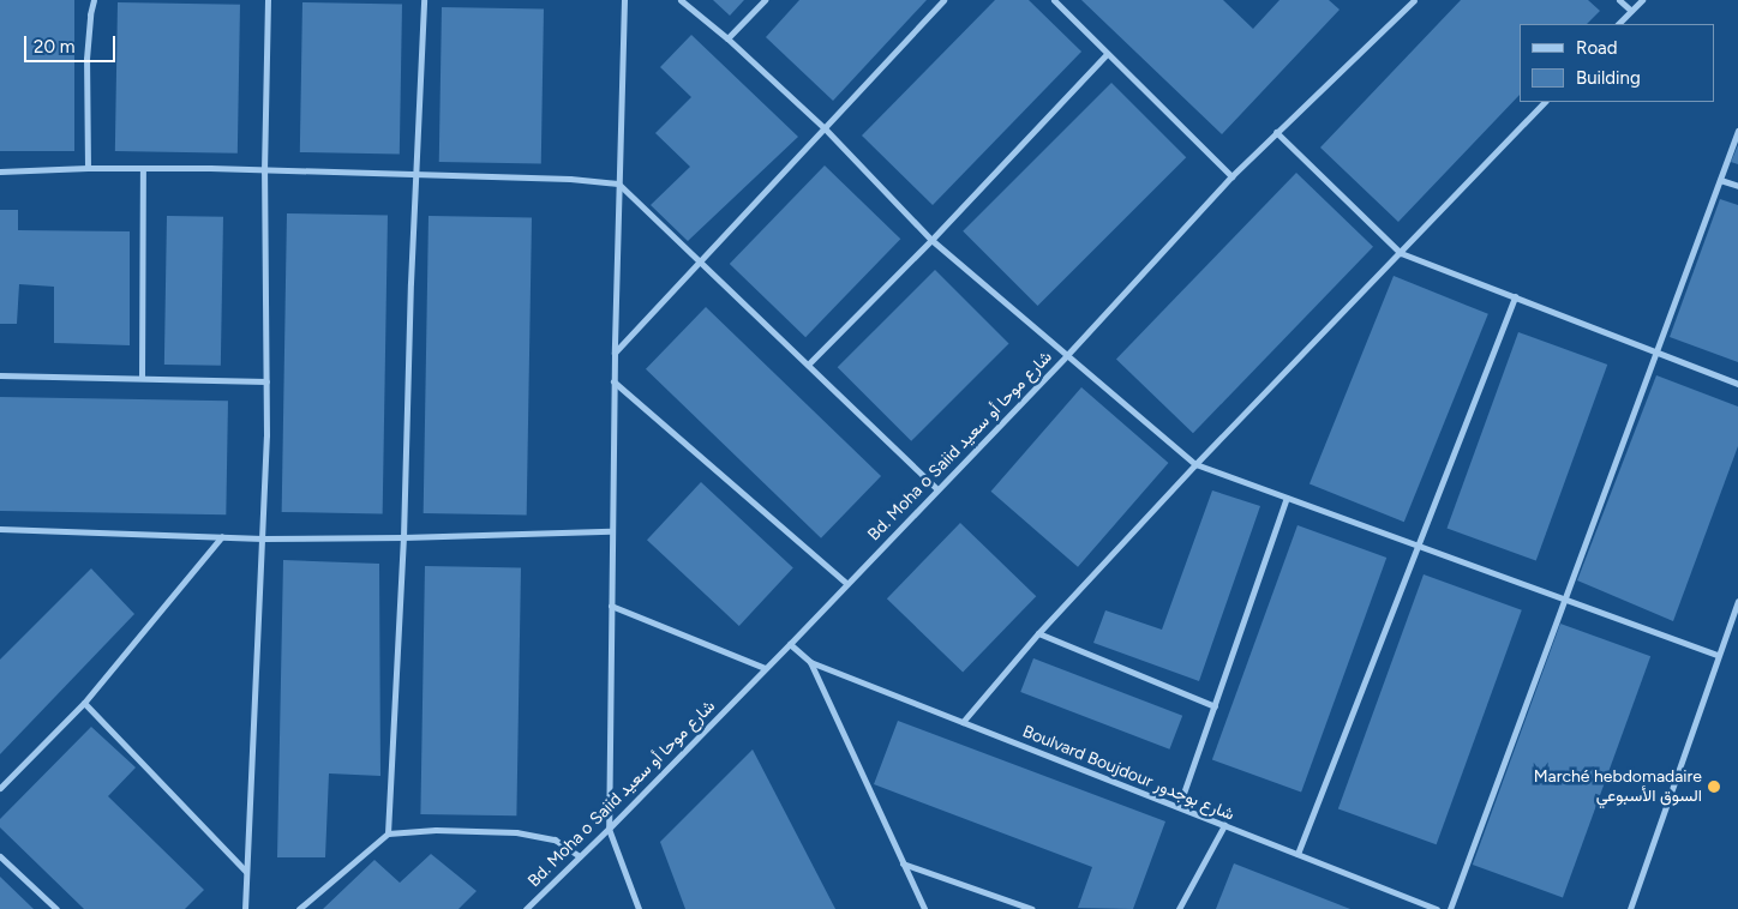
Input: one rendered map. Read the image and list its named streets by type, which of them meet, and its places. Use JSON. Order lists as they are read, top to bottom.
{
  "streets": {
    "street": ["Bd. Moha o Saiid شارع موحا أو سعيد", "Boulvard Boujdour شارع بوجدور"]
  },
  "places": ["Marché hebdomadaire السوق الأسبوعي"],
  "legend": ["Road", "Building"],
  "scale_bar": "20 m"
}
